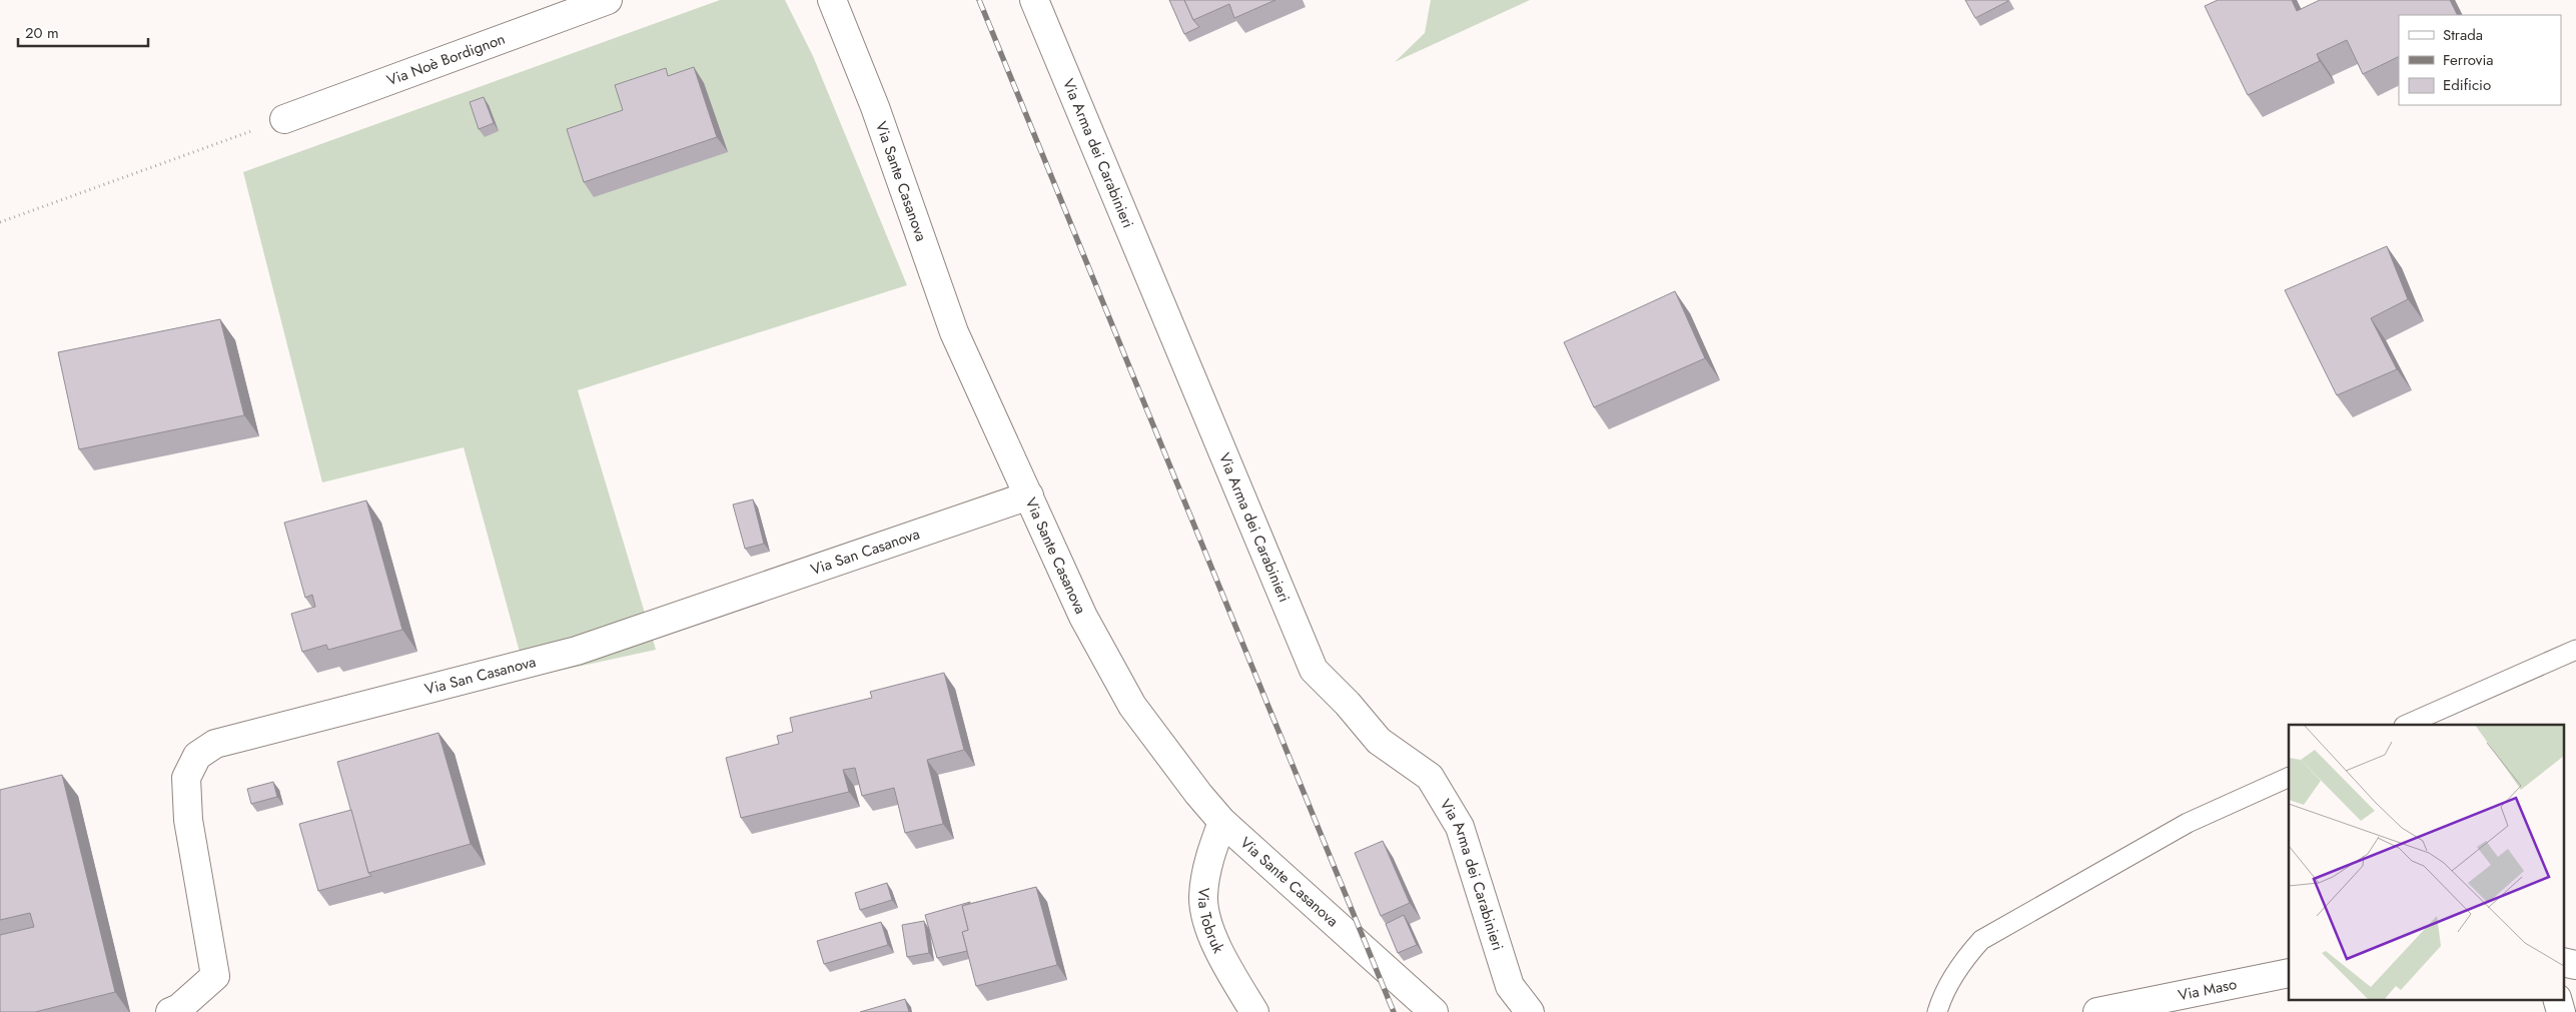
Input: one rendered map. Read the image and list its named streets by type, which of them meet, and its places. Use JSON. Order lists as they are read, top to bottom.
{
  "streets": {
    "street": [
      "Via Noè Bordignon",
      "Via Arma dei Carabinieri",
      "Via Sante Casanova",
      "Via San Casanova",
      "Via Tobruk",
      "Via Maso"
    ]
  },
  "crossings": [
    ["Via Sante Casanova", "Via San Casanova"],
    ["Via Sante Casanova", "Via Tobruk"]
  ],
  "legend": ["Strada", "Ferrovia", "Edificio"],
  "scale_bar": "20 m"
}
